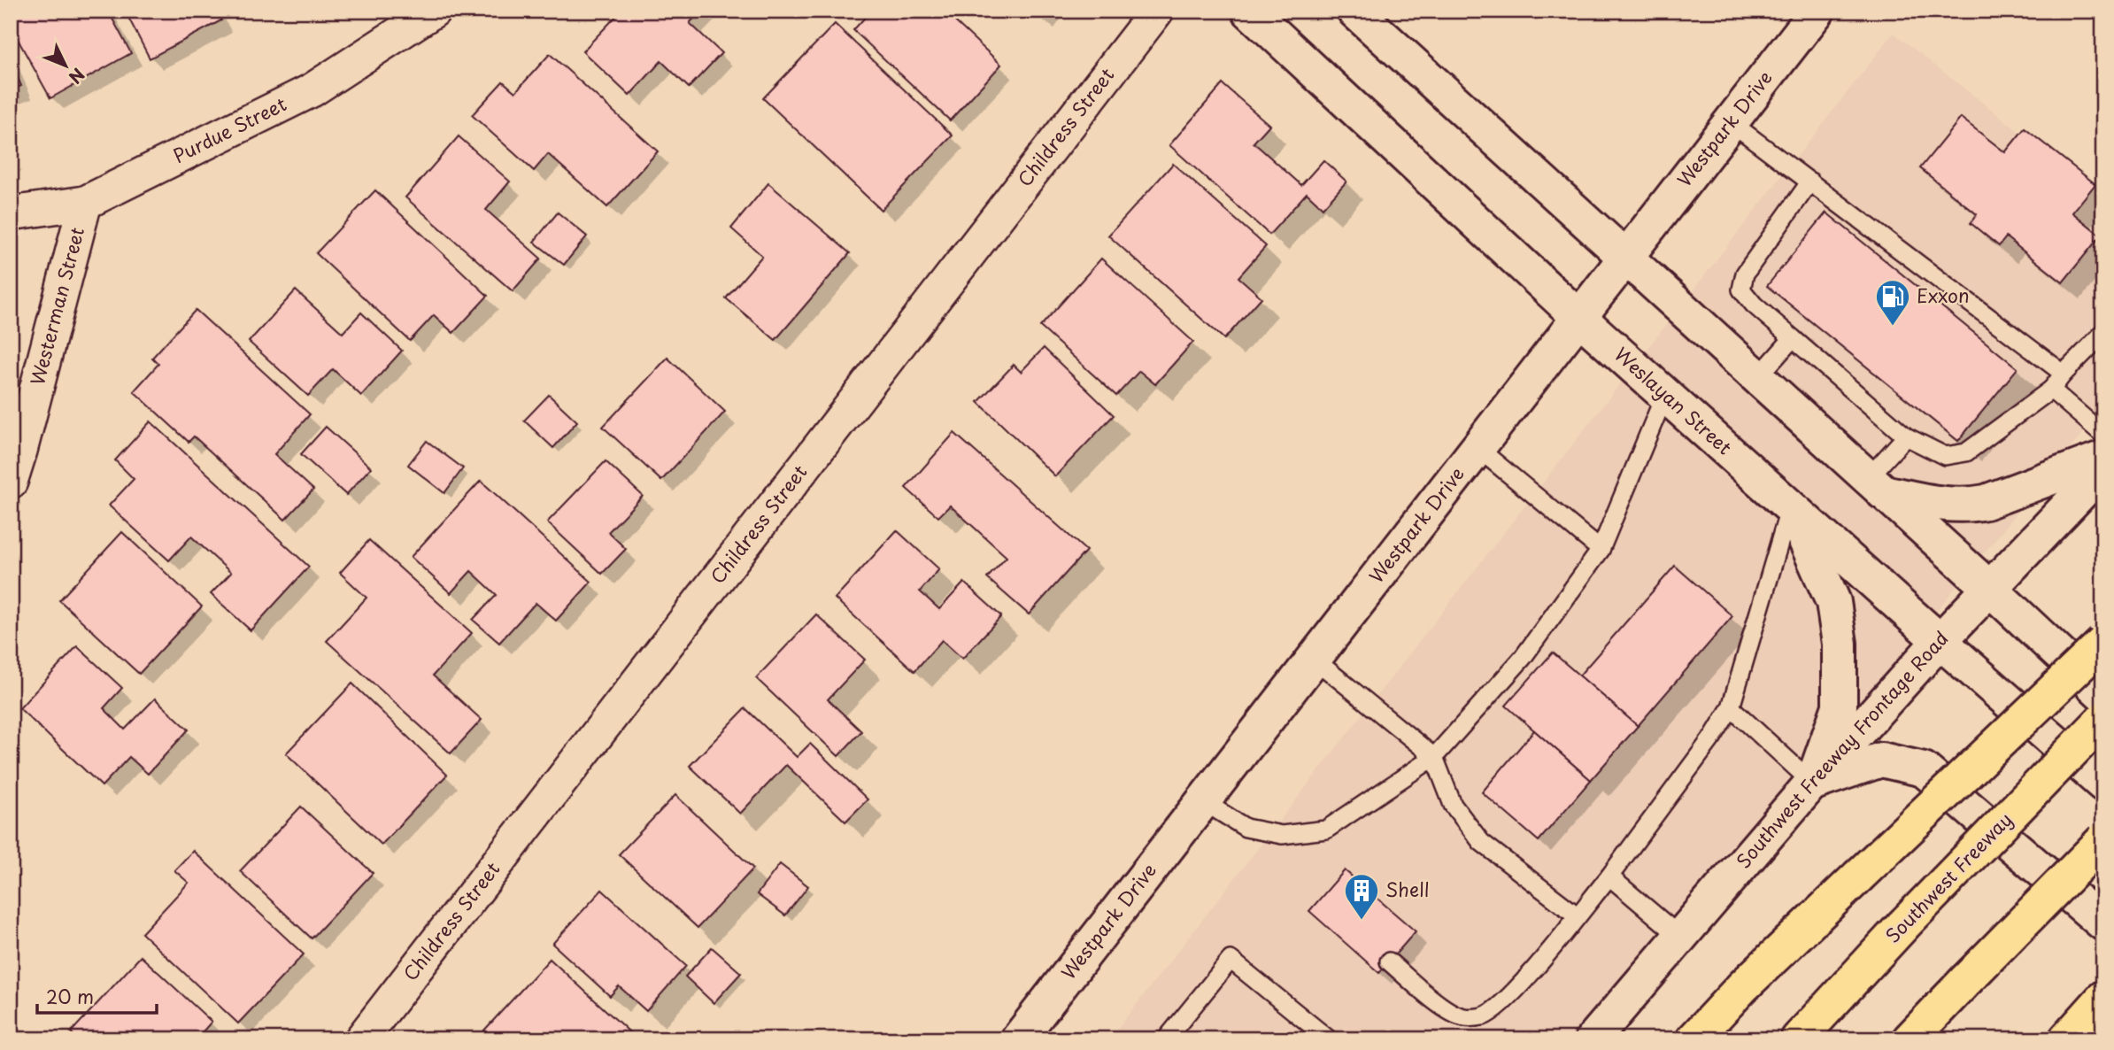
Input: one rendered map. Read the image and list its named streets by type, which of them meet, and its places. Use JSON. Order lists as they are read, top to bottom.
{
  "streets": {
    "highway": ["Southwest Freeway"],
    "main road": ["Westpark Drive", "Weslayan Street", "Southwest Freeway Frontage Road"],
    "street": ["Childress Street", "Purdue Street", "Westerman Street"]
  },
  "crossings": [
    ["Westpark Drive", "Weslayan Street"],
    ["Purdue Street", "Westerman Street"],
    ["Weslayan Street", "Southwest Freeway Frontage Road"]
  ],
  "places": {
    "fuel station": ["Exxon"],
    "building": ["Shell"]
  },
  "scale_bar": "20 m",
  "north": "bottom right"
}
